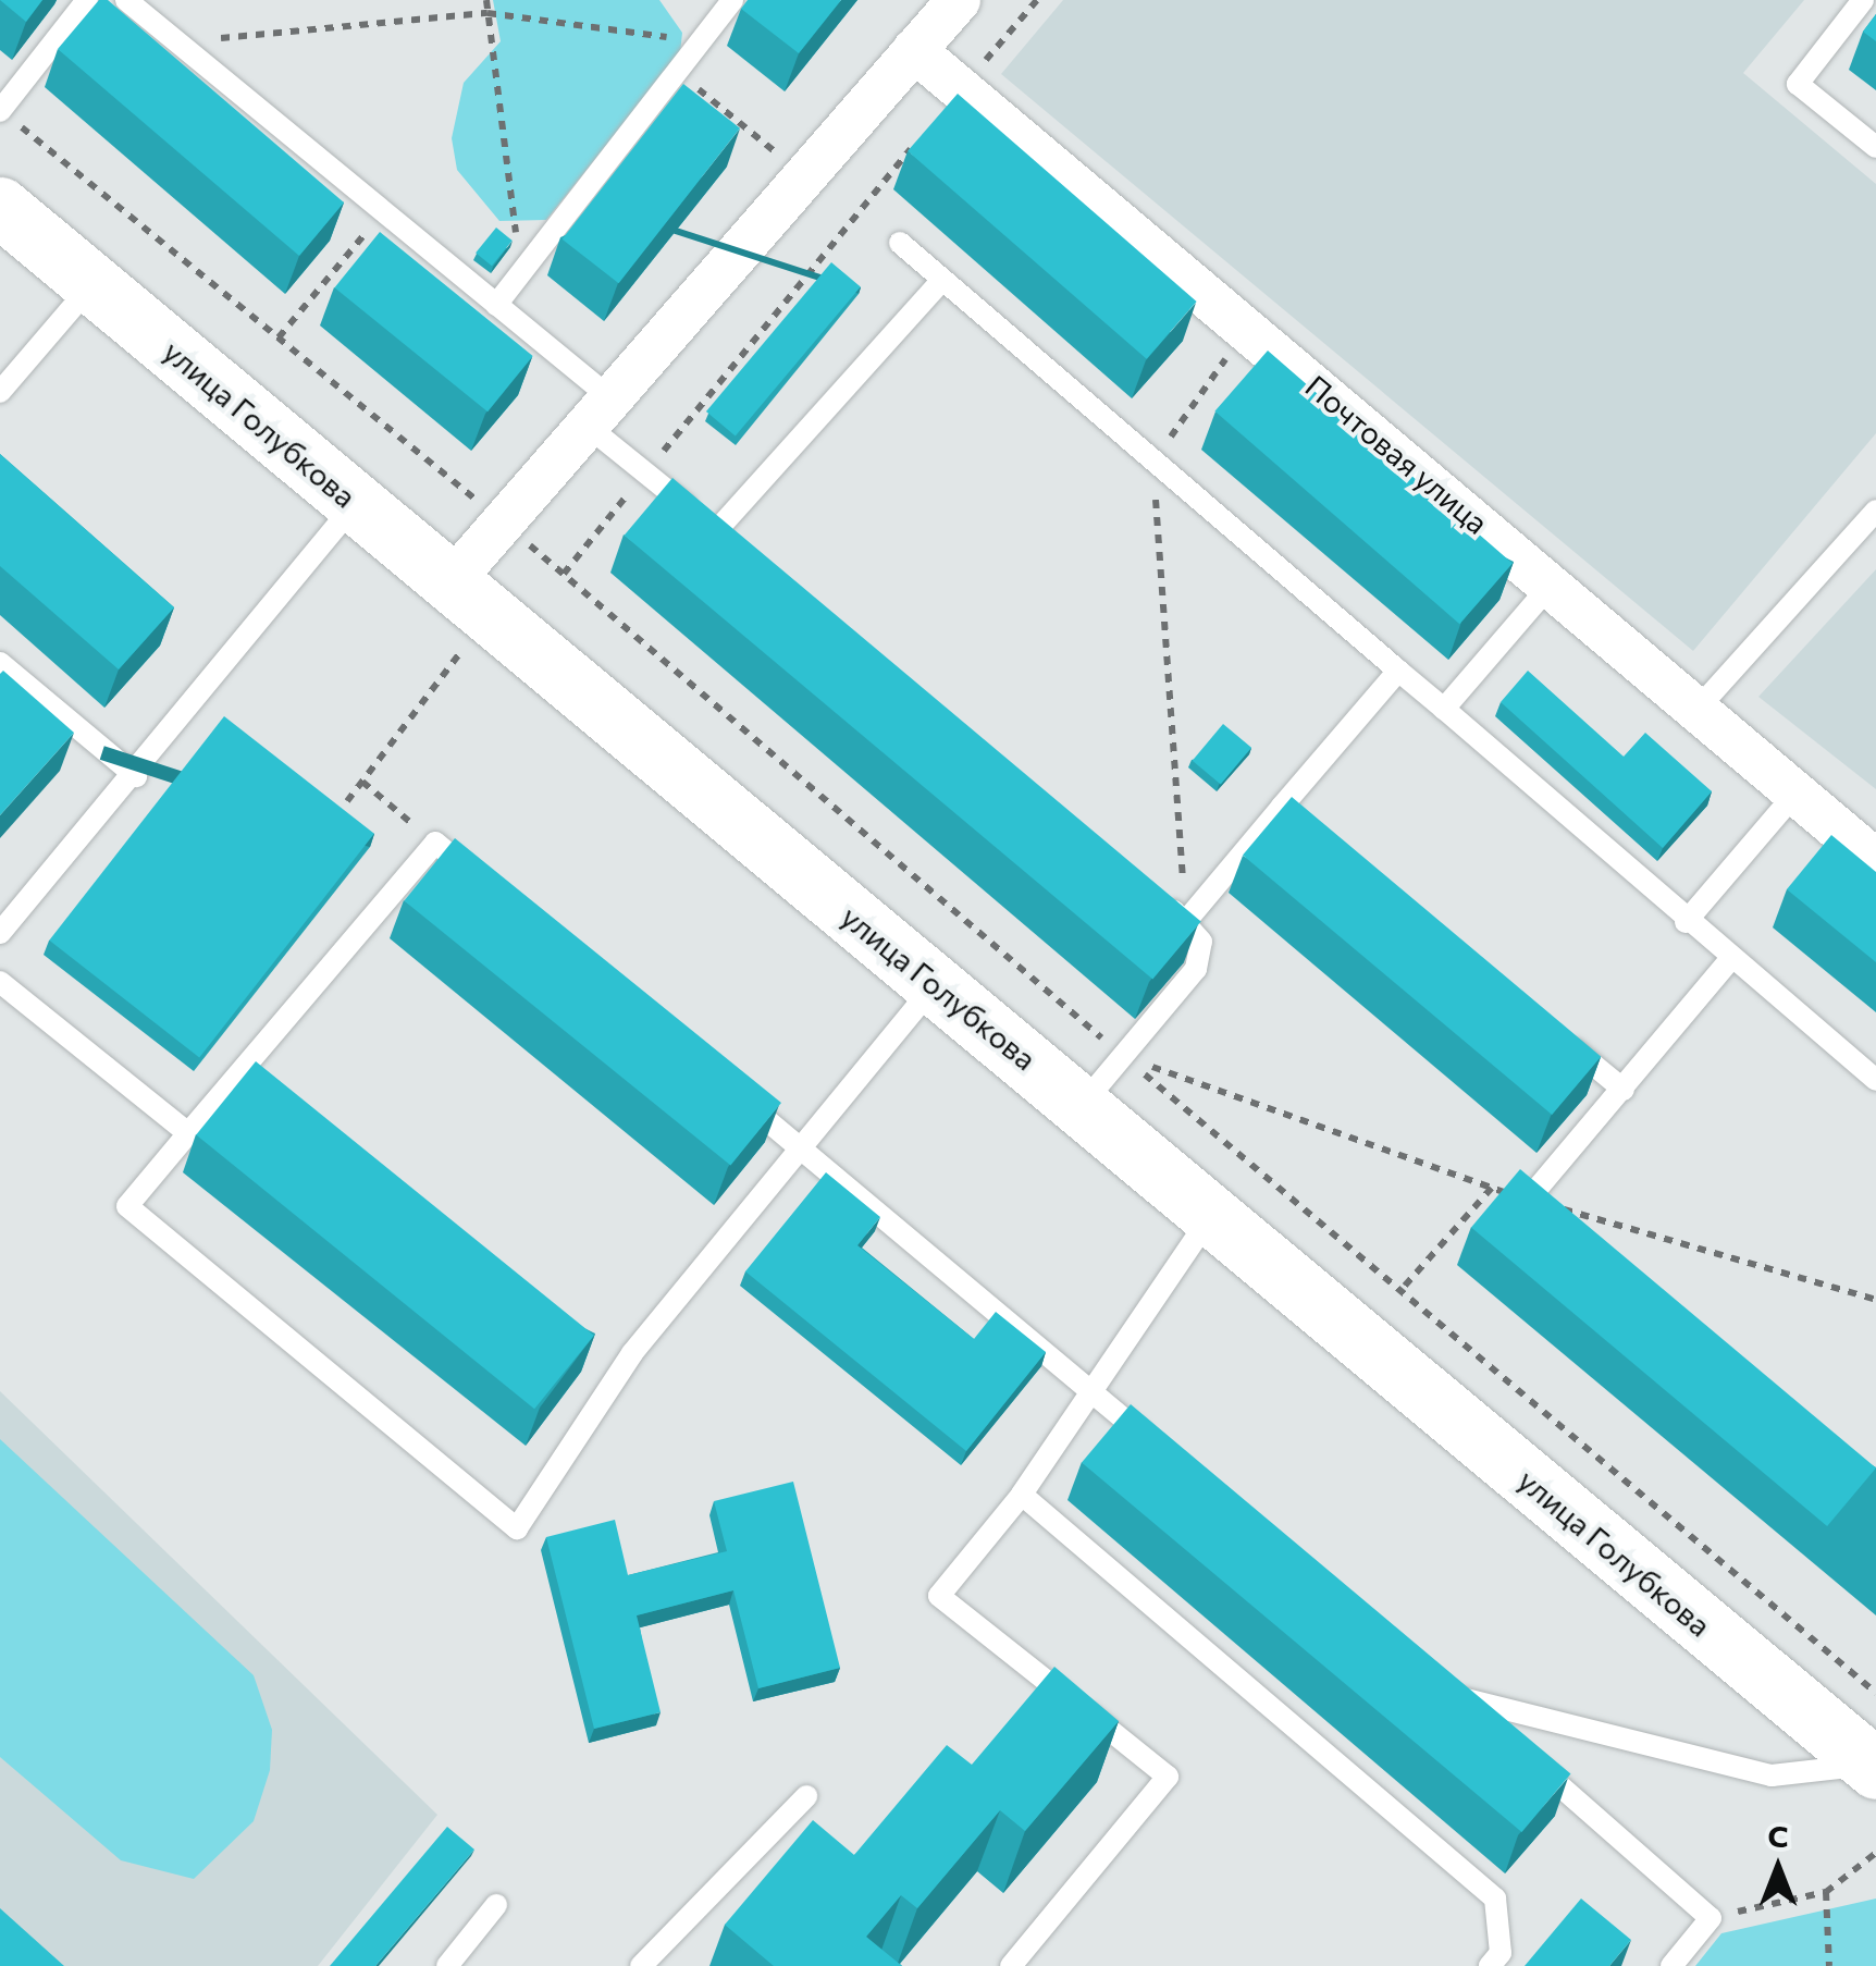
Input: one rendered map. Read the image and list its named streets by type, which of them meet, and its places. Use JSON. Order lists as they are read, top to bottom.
{
  "streets": {
    "main road": ["улица Голубкова"],
    "street": ["Почтовая улица"]
  },
  "north": "top"
}
